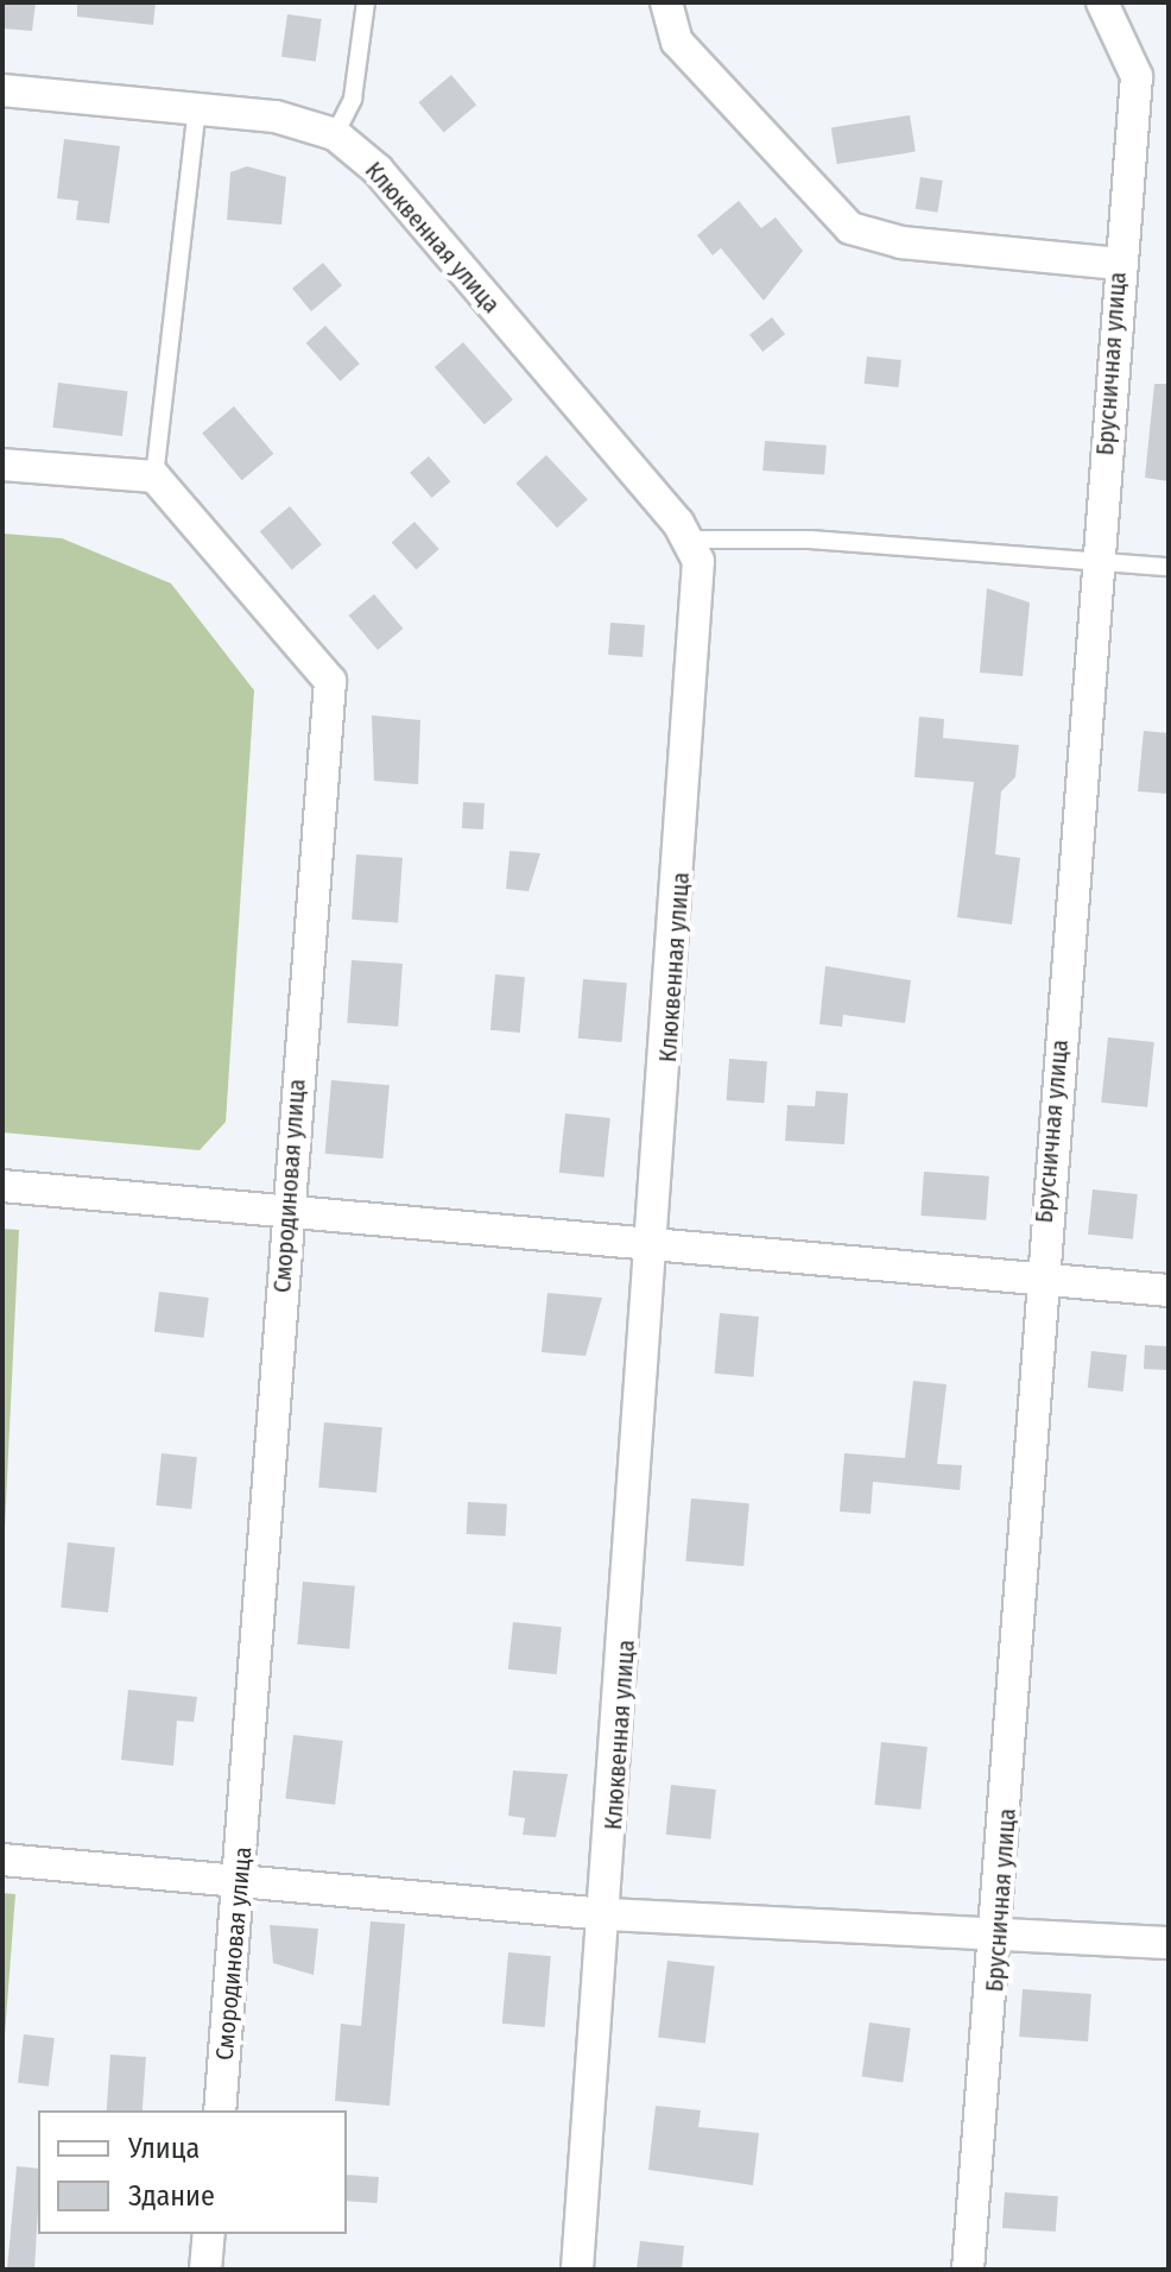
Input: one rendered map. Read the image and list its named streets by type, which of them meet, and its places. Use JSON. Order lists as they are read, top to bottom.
{
  "streets": {
    "street": ["Клюквенная улица", "Брусничная улица", "Смородиновая улица"]
  },
  "legend": ["Улица", "Здание"]
}
